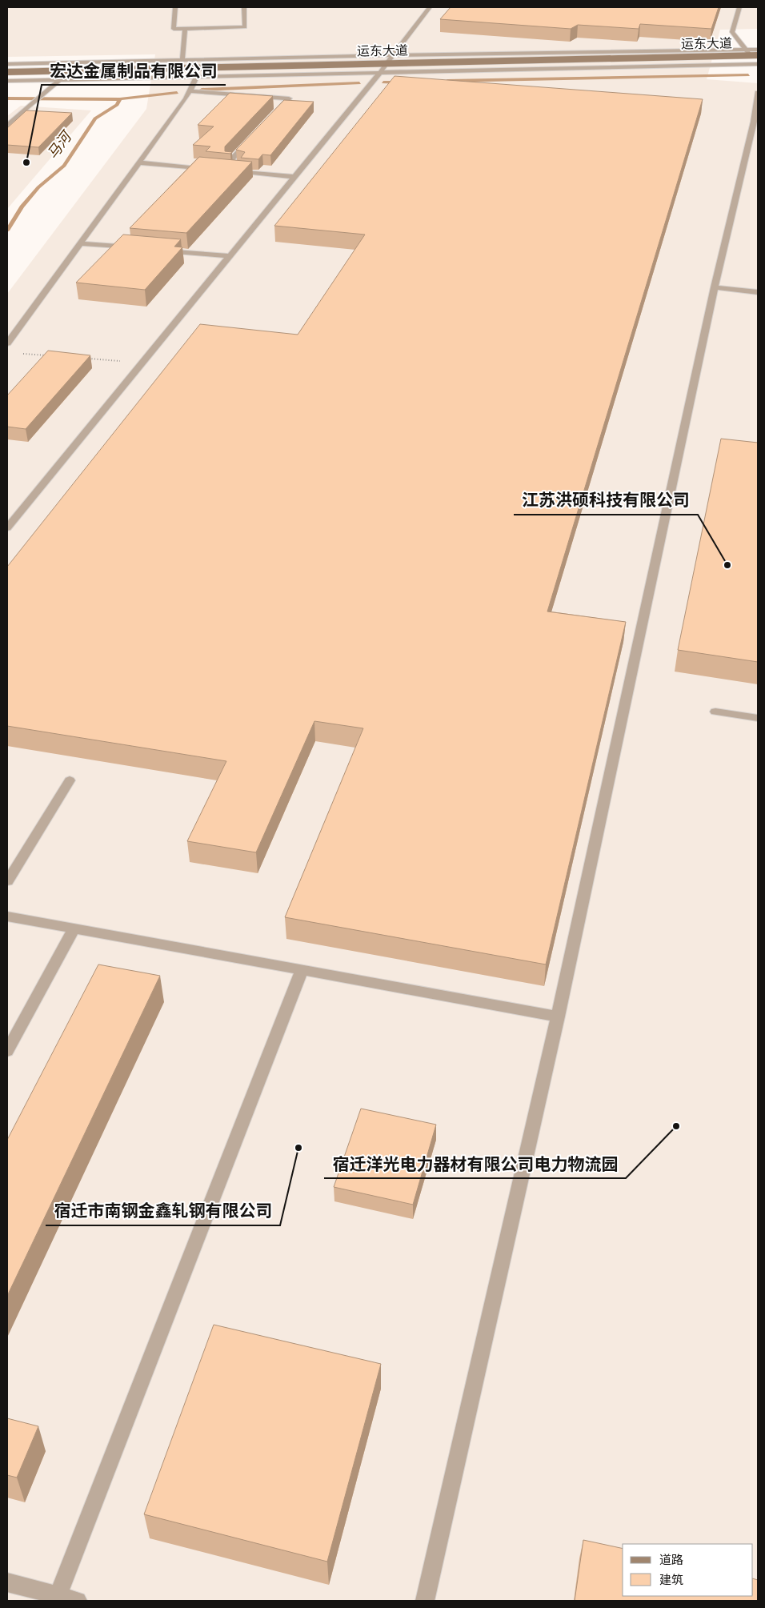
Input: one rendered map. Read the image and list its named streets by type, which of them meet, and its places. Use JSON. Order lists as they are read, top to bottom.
{
  "streets": {
    "main road": ["运东大道"]
  },
  "water": ["马河"],
  "places": [
    "宏达金属制品有限公司",
    "江苏洪硕科技有限公司",
    "宿迁洋光电力器材有限公司电力物流园",
    "宿迁市南钢金鑫轧钢有限公司"
  ],
  "legend": ["道路", "建筑"]
}
